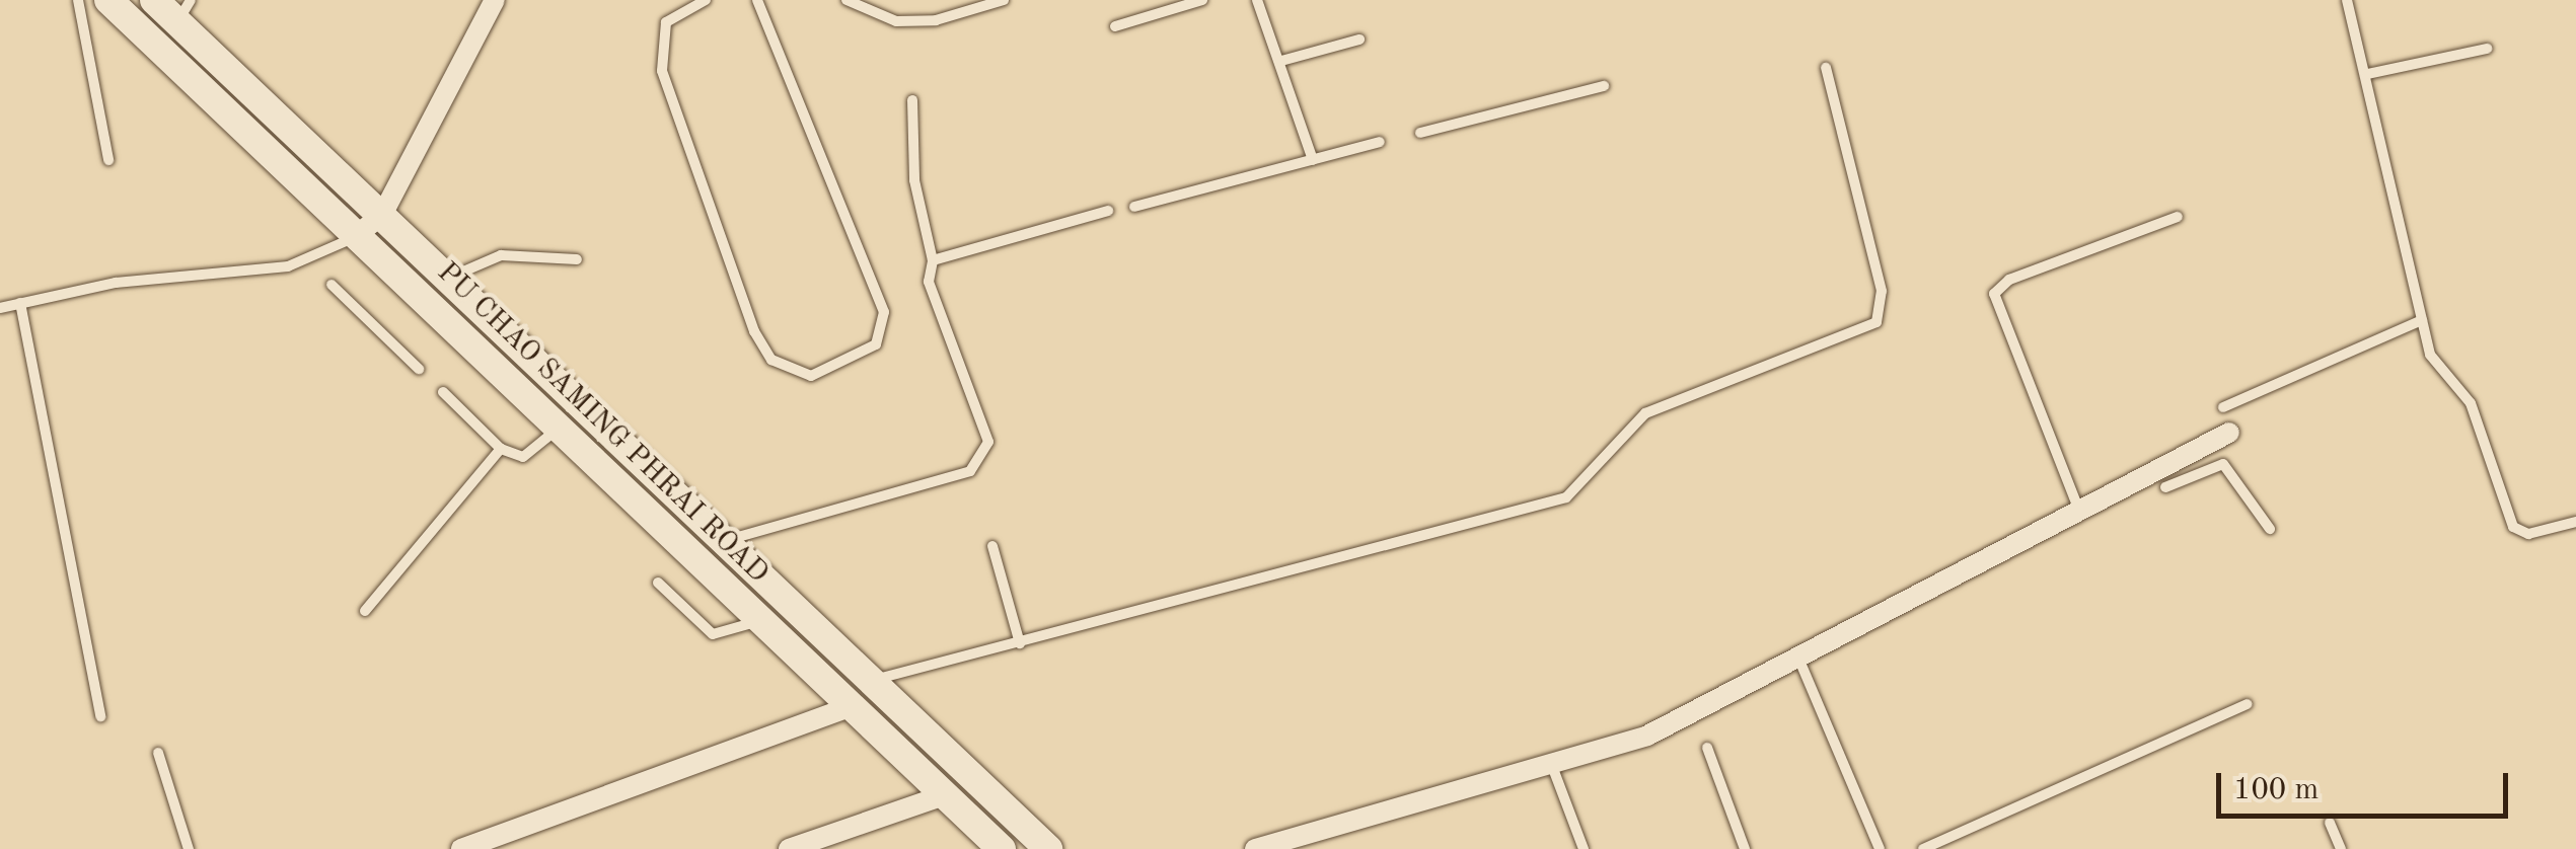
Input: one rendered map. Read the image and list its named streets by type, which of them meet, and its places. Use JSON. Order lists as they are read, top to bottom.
{
  "streets": {
    "main road": ["PU CHAO SAMING PHRAI ROAD"]
  },
  "scale_bar": "100 m"
}
